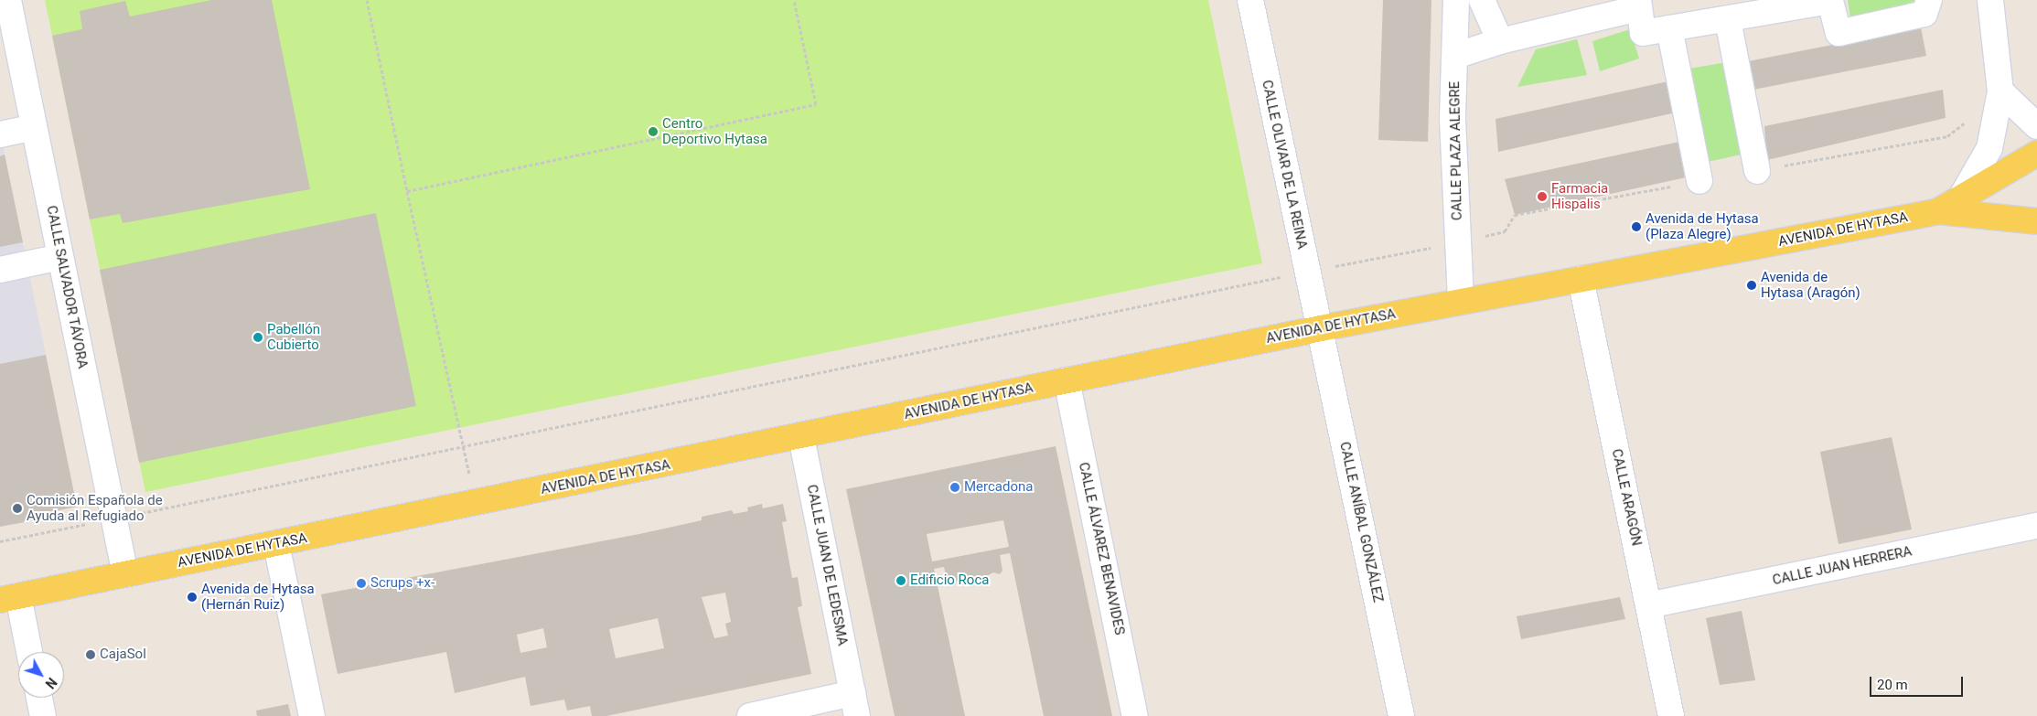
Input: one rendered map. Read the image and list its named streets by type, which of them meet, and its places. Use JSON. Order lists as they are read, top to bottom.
{
  "streets": {
    "main road": ["AVENIDA DE HYTASA"],
    "street": [
      "CALLE PLAZA ALEGRE",
      "CALLE OLIVAR DE LA REINA",
      "CALLE SALVADOR TÁVORA",
      "CALLE ARAGÓN",
      "CALLE ANÍBAL GONZÁLEZ",
      "CALLE ÁLVAREZ BENAVIDES",
      "CALLE JUAN DE LEDESMA",
      "CALLE JUAN HERRERA"
    ]
  },
  "crossings": [
    ["CALLE PLAZA ALEGRE", "AVENIDA DE HYTASA"],
    ["CALLE OLIVAR DE LA REINA", "AVENIDA DE HYTASA"],
    ["CALLE OLIVAR DE LA REINA", "CALLE ANÍBAL GONZÁLEZ"],
    ["AVENIDA DE HYTASA", "CALLE SALVADOR TÁVORA"],
    ["AVENIDA DE HYTASA", "CALLE ARAGÓN"],
    ["AVENIDA DE HYTASA", "CALLE ANÍBAL GONZÁLEZ"],
    ["AVENIDA DE HYTASA", "CALLE ÁLVAREZ BENAVIDES"],
    ["AVENIDA DE HYTASA", "CALLE JUAN DE LEDESMA"],
    ["CALLE ARAGÓN", "CALLE JUAN HERRERA"]
  ],
  "places": [
    "Centro Deportivo Hytasa",
    "Farmacia Hispalis",
    "Avenida de Hytasa (Plaza Alegre)",
    "Avenida de Hytasa (Aragón)",
    "Pabellón Cubierto",
    "Mercadona",
    "Comisión Española de Ayuda al Refugiado",
    "Edificio Roca",
    "Scrups +x-",
    "Avenida de Hytasa (Hernán Ruiz)",
    "CajaSol"
  ],
  "scale_bar": "20 m",
  "north": "bottom right"
}
